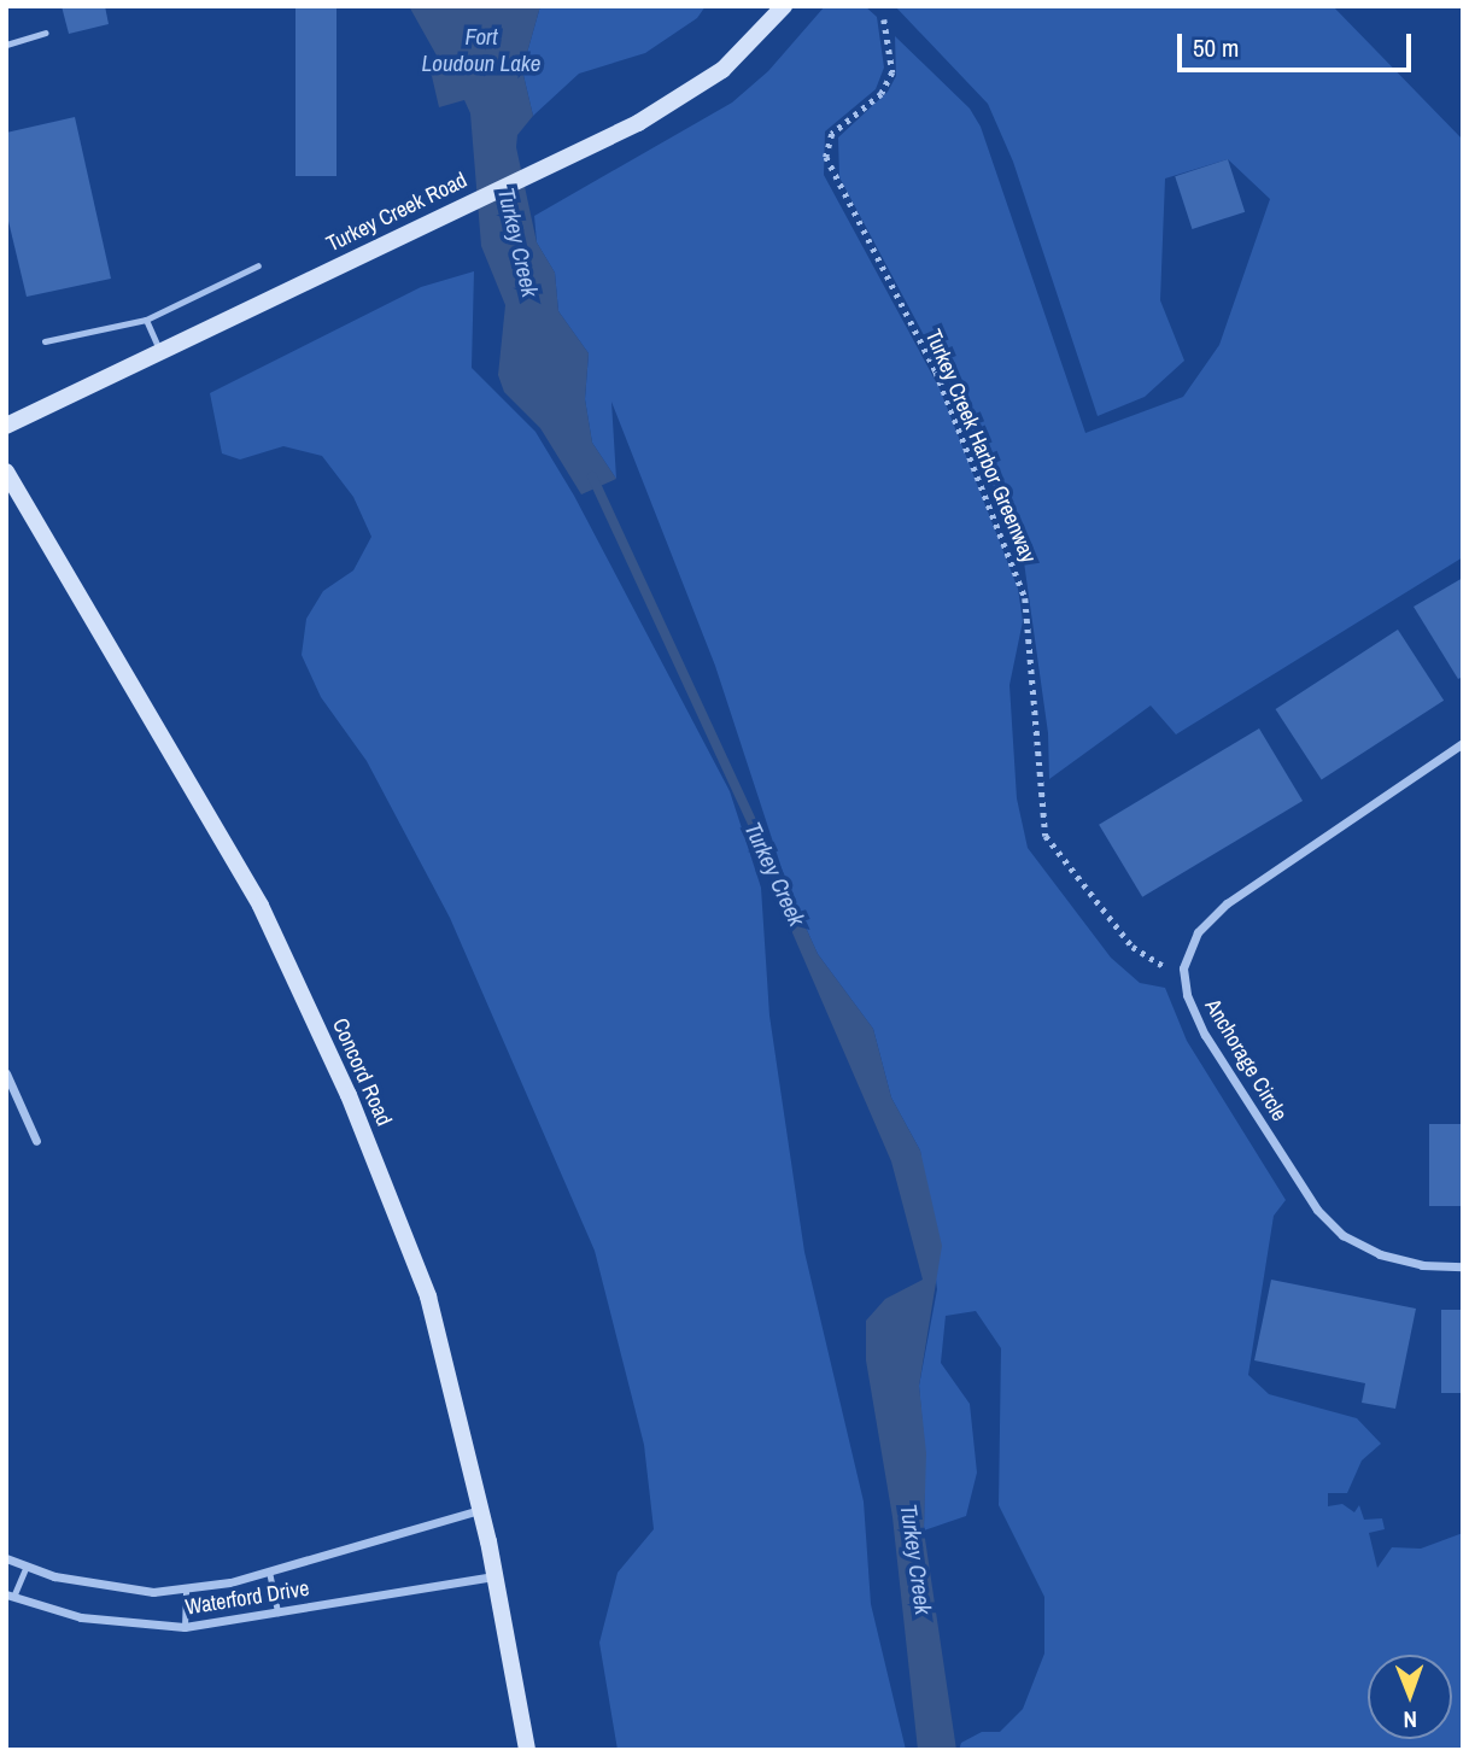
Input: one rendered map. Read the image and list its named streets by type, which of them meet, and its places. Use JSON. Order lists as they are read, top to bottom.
{
  "streets": {
    "main road": ["Turkey Creek Road", "Concord Road"],
    "street": ["Anchorage Circle", "Waterford Drive"],
    "path": ["Turkey Creek Harbor Greenway"]
  },
  "crossings": [
    ["Turkey Creek Harbor Greenway", "Anchorage Circle"],
    ["Concord Road", "Waterford Drive"]
  ],
  "water": ["Fort Loudoun Lake", "Turkey Creek"],
  "scale_bar": "50 m",
  "north": "bottom"
}
